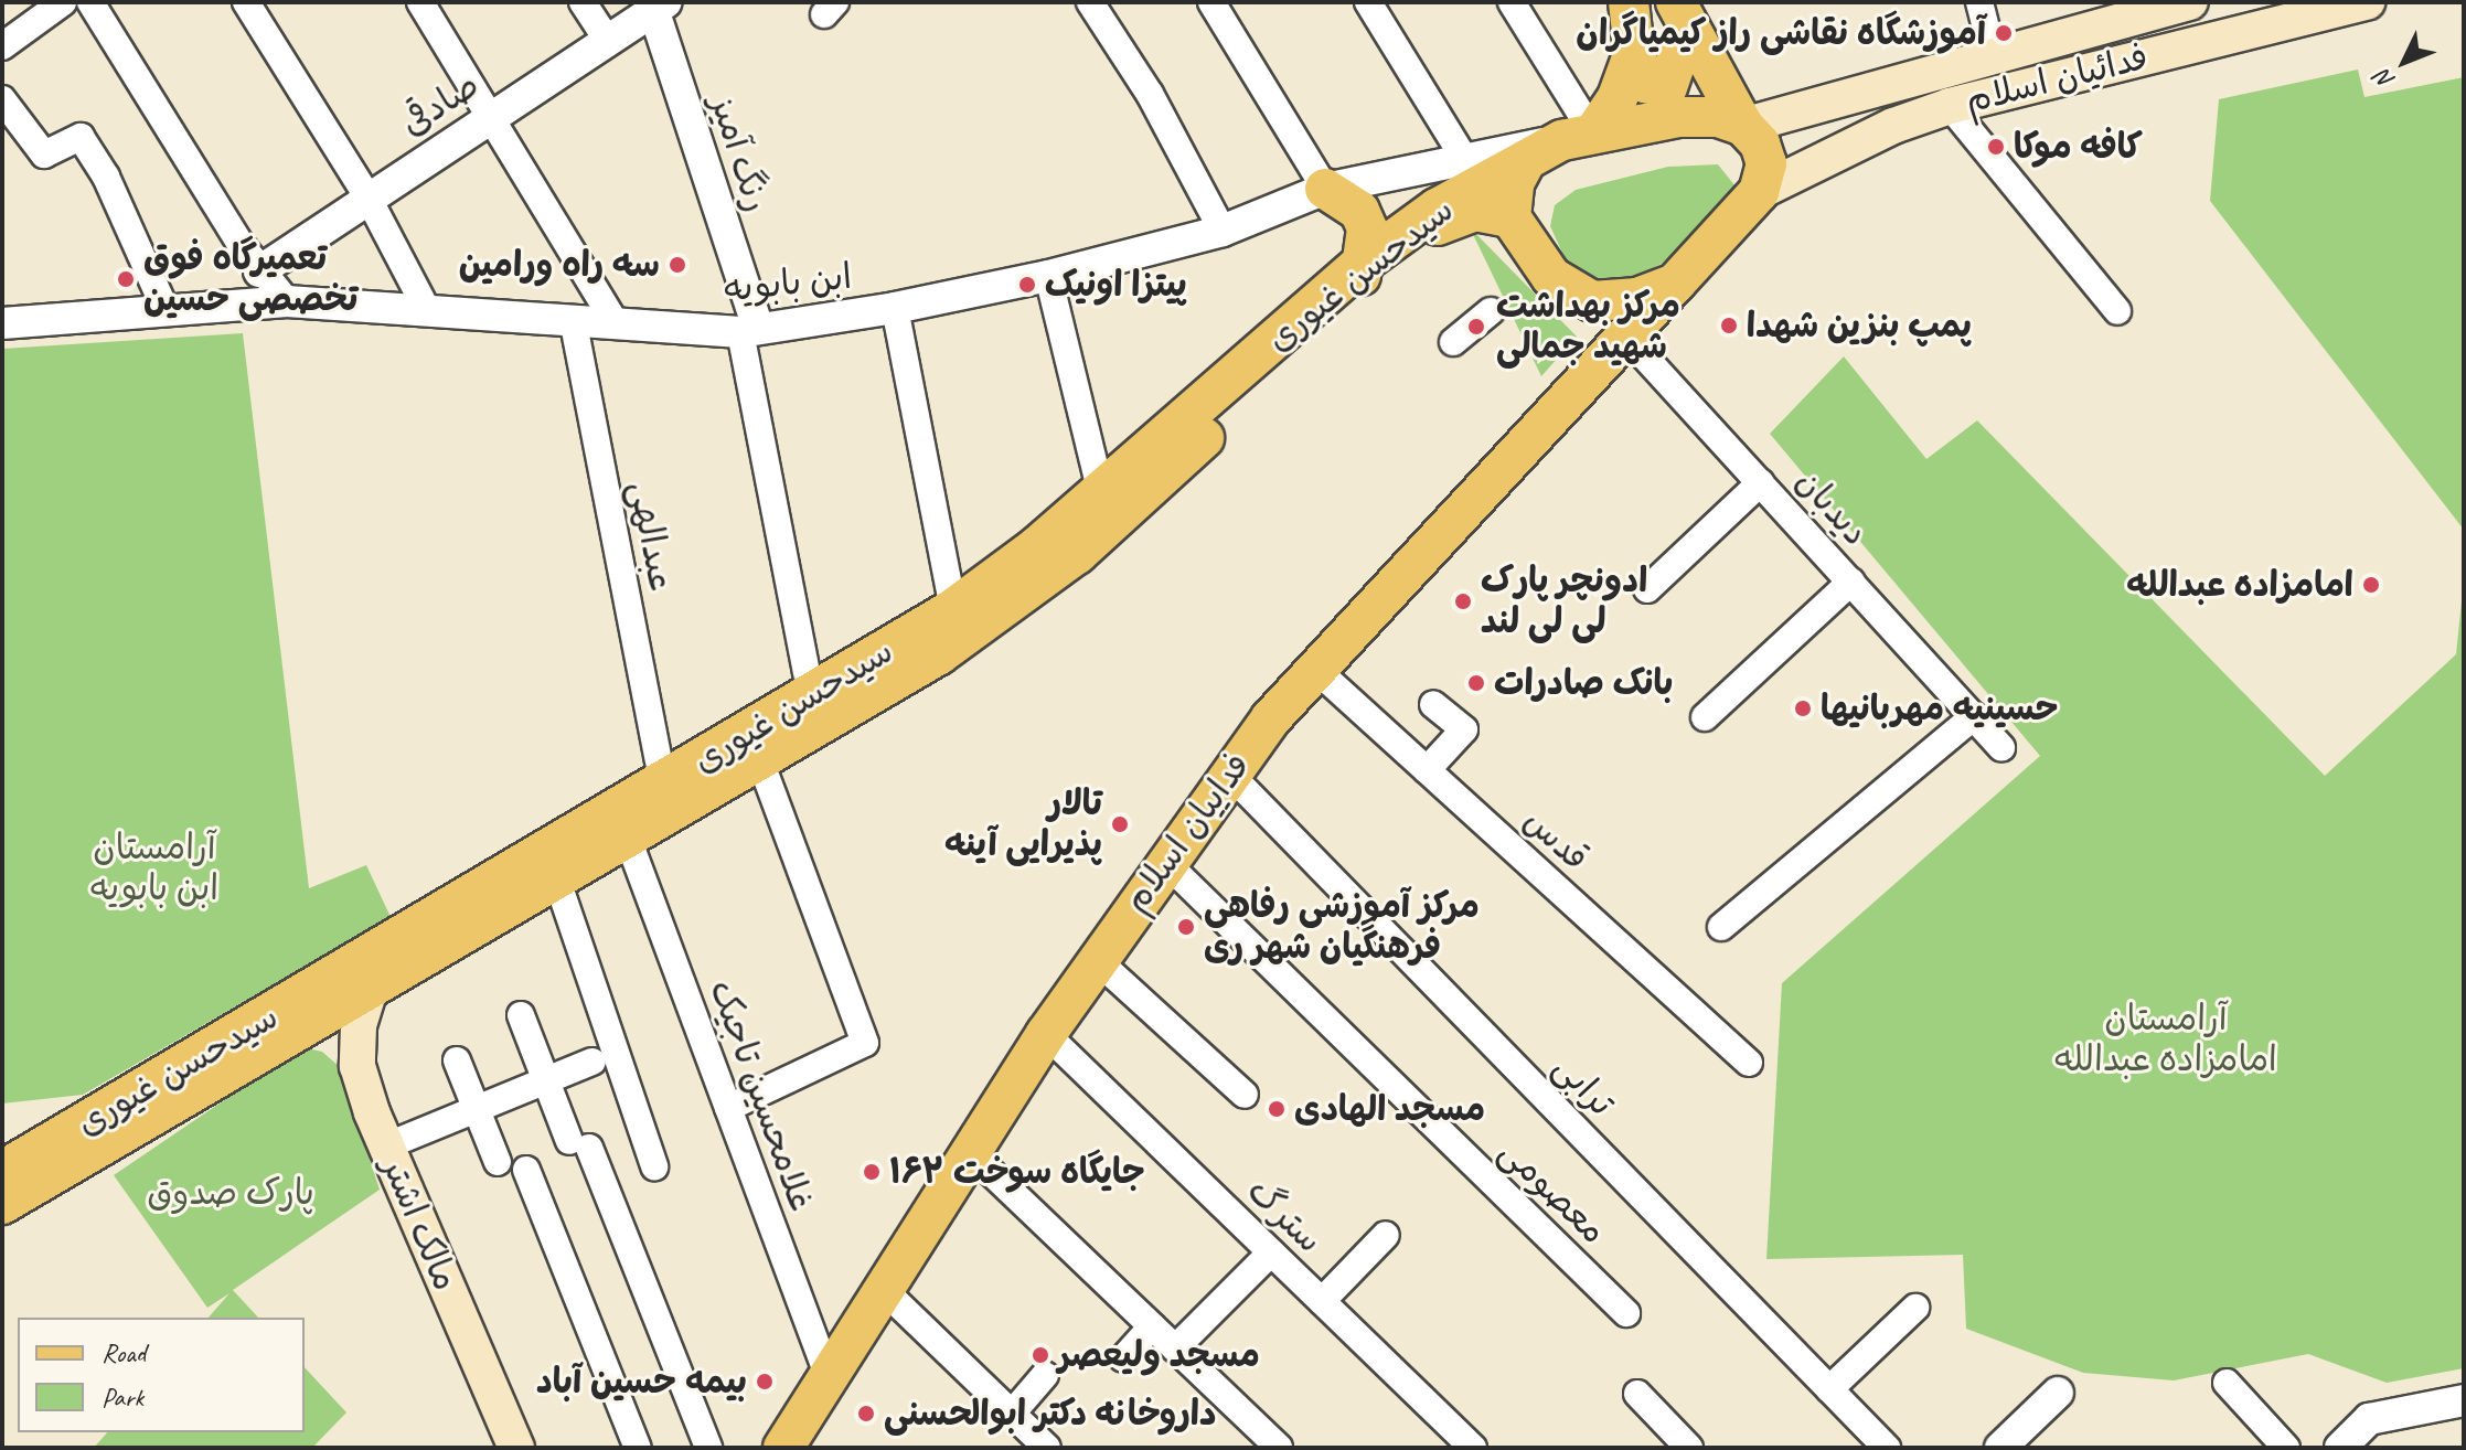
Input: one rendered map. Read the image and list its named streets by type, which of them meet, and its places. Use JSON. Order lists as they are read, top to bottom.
{
  "streets": {
    "main road": [
      "فدائیان اسلام",
      "سیدحسن غیوری",
      "فداییان اسلام",
      "مالک اشتر"
    ],
    "street": [
      "صادقی",
      "رنگ آمیز",
      "ابن بابویه",
      "دیدبان",
      "عبدالهی",
      "قدس",
      "ترابی",
      "غلامحسین تاجیک",
      "معصومی",
      "سترگ"
    ]
  },
  "crossings": [
    ["فدائیان اسلام", "سیدحسن غیوری"],
    ["فدائیان اسلام", "ابن بابویه"],
    ["فدائیان اسلام", "فداییان اسلام"],
    ["صادقی", "رنگ آمیز"],
    ["رنگ آمیز", "ابن بابویه"],
    ["سیدحسن غیوری", "ابن بابویه"],
    ["سیدحسن غیوری", "فداییان اسلام"],
    ["سیدحسن غیوری", "غلامحسین تاجیک"],
    ["سیدحسن غیوری", "مالک اشتر"],
    ["ابن بابویه", "عبدالهی"],
    ["ابن بابویه", "فداییان اسلام"],
    ["فداییان اسلام", "قدس"],
    ["فداییان اسلام", "ترابی"],
    ["فداییان اسلام", "غلامحسین تاجیک"],
    ["فداییان اسلام", "معصومی"],
    ["فداییان اسلام", "سترگ"]
  ],
  "parks": ["آرامستان ابن بابویه", "آرامستان امامزاده عبدالله", "پارک صدوق"],
  "places": [
    "آموزشگاه نقاشی راز کیمیاگران",
    "کافه موکا",
    "سه راه ورامین",
    "تعمیرگاه فوق تخصصی حسین",
    "پیتزا اونیک",
    "پمپ بنزین شهدا",
    "مرکز بهداشت شهید جمالی",
    "امامزاده عبدالله",
    "ادونچر پارک لی لی لند",
    "بانک صادرات",
    "حسینیه مهربانیها",
    "تالار پذیرایی آینه",
    "مرکز آموزشی رفاهی فرهنگیان شهر ری",
    "مسجد الهادی",
    "جایگاه سوخت ۱۶۲",
    "مسجد ولیعصر",
    "بیمه حسین آباد",
    "داروخانه دکتر ابوالحسنی"
  ],
  "legend": ["Road", "Park"],
  "north": "bottom left"
}
